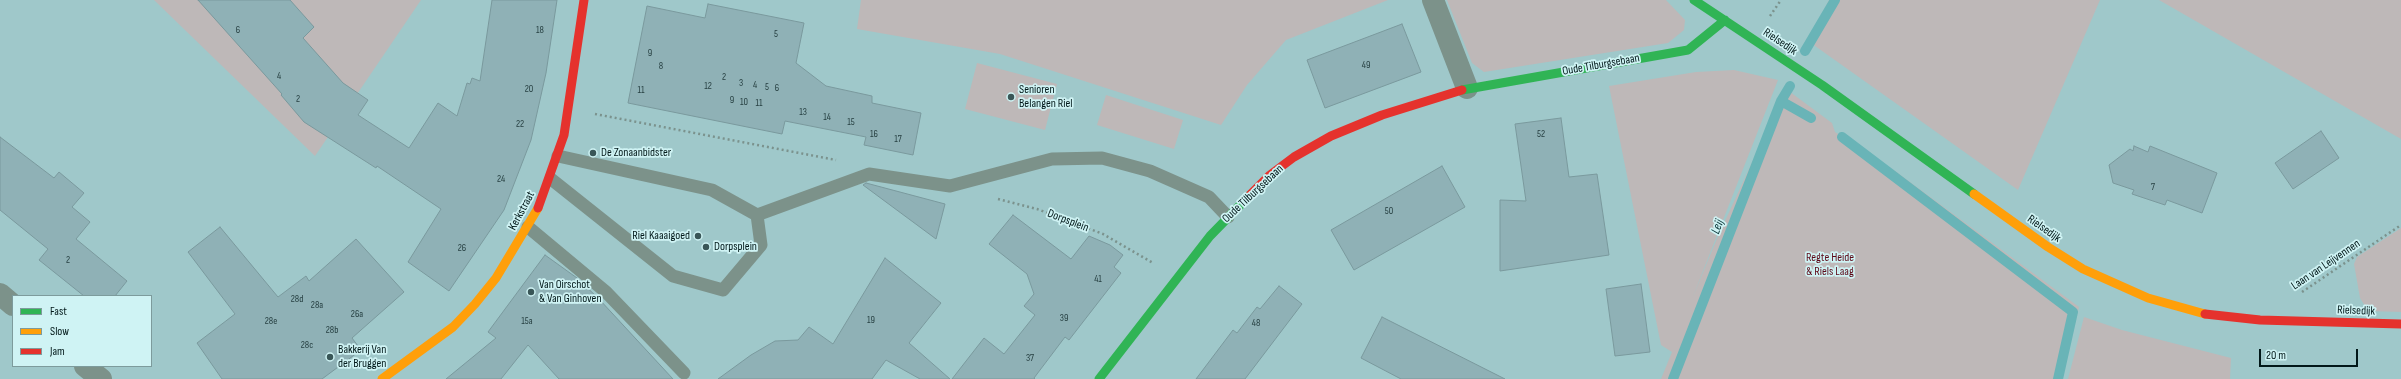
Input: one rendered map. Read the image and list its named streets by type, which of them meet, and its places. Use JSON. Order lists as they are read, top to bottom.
{
  "streets": {
    "street": ["Rielsedijk", "Oude Tilburgsebaan", "Kerkstraat"],
    "path": ["Dorpsplein", "Laan van Leijvennen"]
  },
  "crossings": [
    ["Rielsedijk", "Oude Tilburgsebaan"],
    ["Oude Tilburgsebaan", "Dorpsplein"]
  ],
  "water": ["Leij"],
  "parks": ["Regte Heide & Riels Laag"],
  "places": [
    "Senioren Belangen Riel",
    "De Zonaanbidster",
    "Riel Kaaaigoed",
    "Dorpsplein",
    "Van Oirschot & Van Ginhoven",
    "Bakkerij Van der Bruggen"
  ],
  "house_numbers": [
    "6",
    "18",
    "5",
    "9",
    "49",
    "8",
    "4",
    "2",
    "3",
    "4",
    "12",
    "5",
    "6",
    "20",
    "11",
    "2",
    "9",
    "10",
    "11",
    "13",
    "14",
    "15",
    "22",
    "16",
    "52",
    "17",
    "24",
    "7",
    "50",
    "26",
    "2",
    "41",
    "28d",
    "28a",
    "26a",
    "39",
    "19",
    "28e",
    "15a",
    "48",
    "28b",
    "28c",
    "37"
  ],
  "legend": ["Fast", "Slow", "Jam"],
  "scale_bar": "20 m"
}
